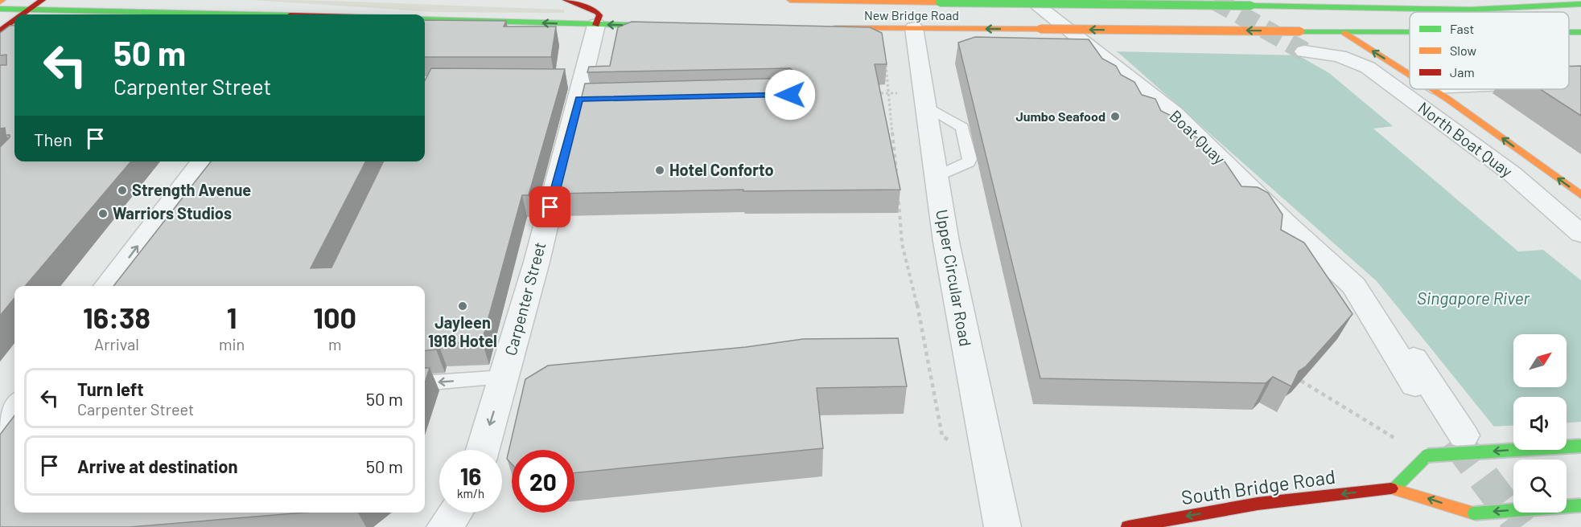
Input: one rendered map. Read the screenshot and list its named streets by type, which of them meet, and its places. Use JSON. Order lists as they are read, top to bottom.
{
  "streets": {
    "main road": ["New Bridge Road", "North Boat Quay", "South Bridge Road"],
    "street": ["Boat Quay", "Upper Circular Road", "Carpenter Street"]
  },
  "crossings": [
    ["New Bridge Road", "North Boat Quay"],
    ["New Bridge Road", "Upper Circular Road"]
  ],
  "one_way": ["North Boat Quay"],
  "water": ["Singapore River"],
  "places": [
    "Jumbo Seafood",
    "Hotel Conforto",
    "Strength Avenue",
    "Warriors Studios",
    "Jayleen 1918 Hotel"
  ],
  "legend": ["Fast", "Slow", "Jam"],
  "north": "top right",
  "page": {
    "turn": ["50 m", "Carpenter Street"],
    "then": "Then",
    "eta": [
      "16:38",
      "Arrival",
      "1",
      "min",
      "100",
      "m"
    ],
    "list": [
      {
        "name": "Turn left",
        "note": "Carpenter Street",
        "value": "50 m"
      },
      {
        "name": "Arrive at destination",
        "value": "50 m"
      }
    ],
    "speed": "16 km/h",
    "limit": "20"
  }
}
